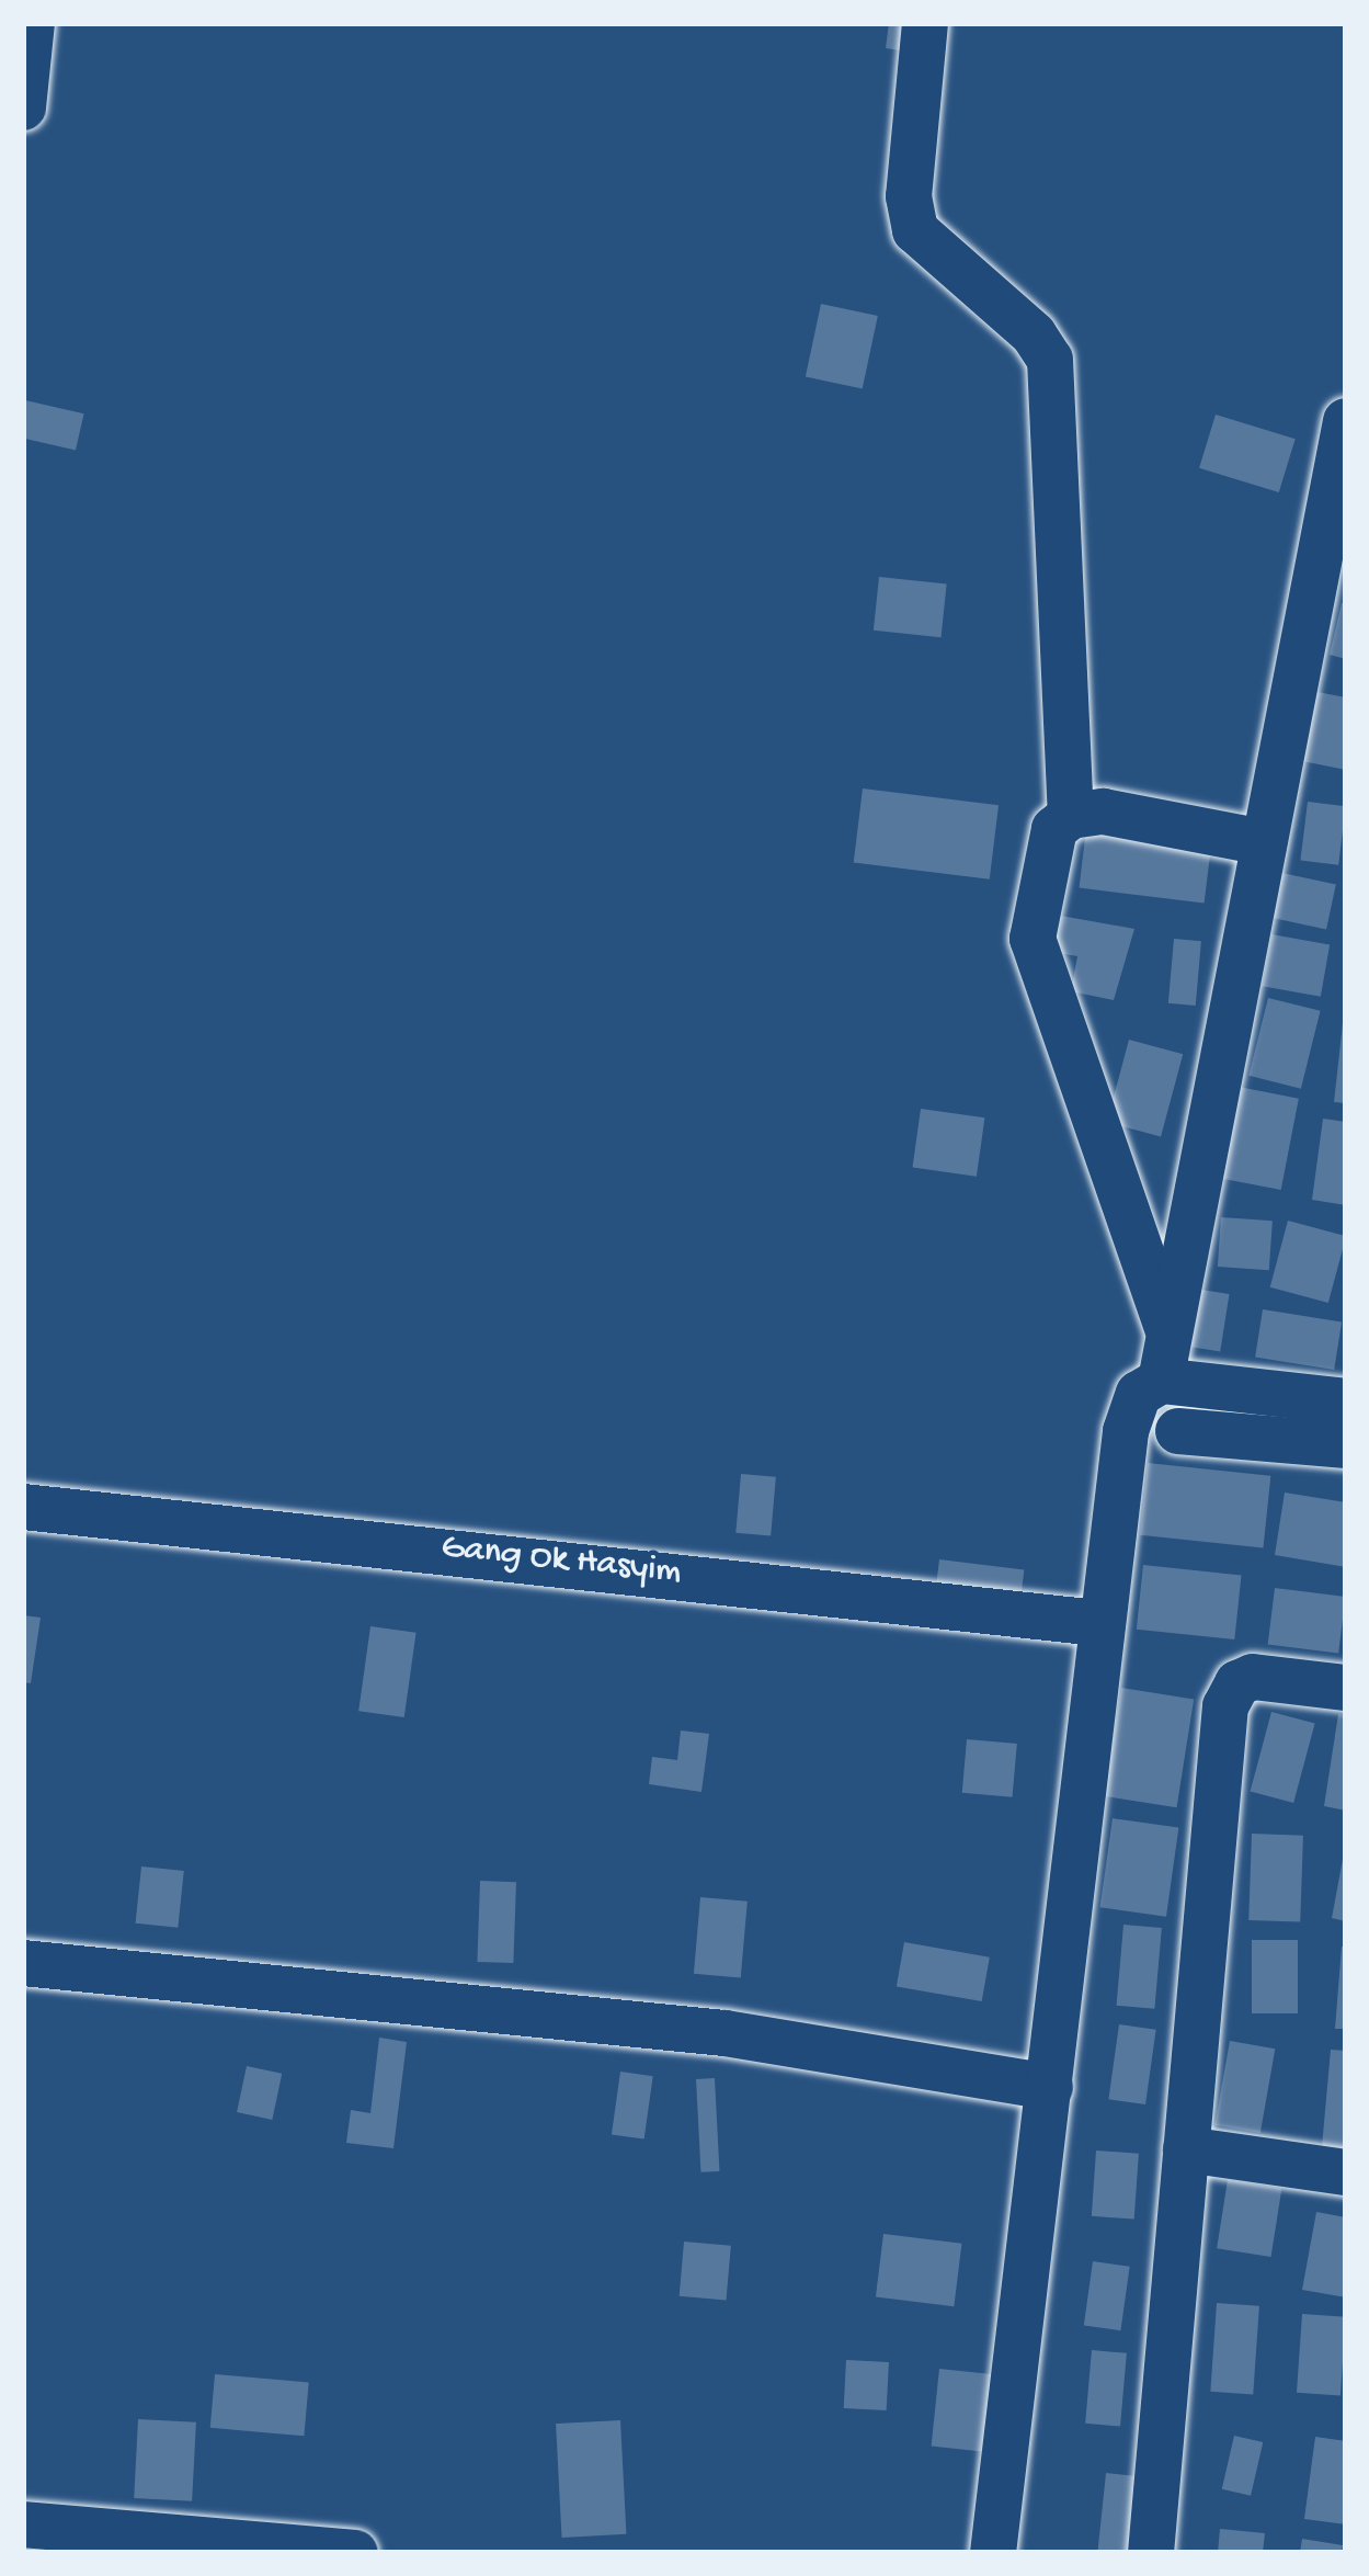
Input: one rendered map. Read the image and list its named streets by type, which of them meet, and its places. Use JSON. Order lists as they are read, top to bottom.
{
  "streets": {
    "street": ["Gang Ok Hasyim"]
  }
}
